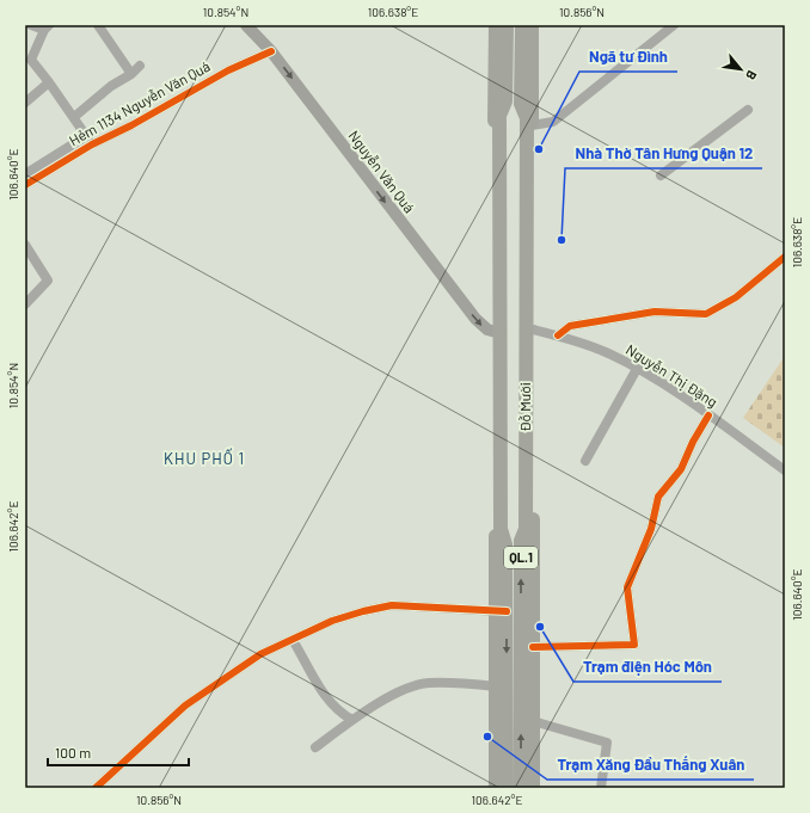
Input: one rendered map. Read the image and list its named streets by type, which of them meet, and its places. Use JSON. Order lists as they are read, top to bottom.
{
  "streets": {
    "highway": ["Đỗ Mười", "QL.1"],
    "main road": ["Nguyễn Văn Quá"],
    "street": ["Hẻm 1134 Nguyễn Văn Quá", "Nguyễn Thị Đặng"]
  },
  "crossings": [
    ["Hẻm 1134 Nguyễn Văn Quá", "Nguyễn Văn Quá"],
    ["Nguyễn Văn Quá", "Đỗ Mười"],
    ["Nguyễn Thị Đặng", "Đỗ Mười"]
  ],
  "one_way": ["Nguyễn Văn Quá"],
  "districts": ["KHU PHỐ 1"],
  "places": [
    "Ngã tư Đình",
    "Nhà Thờ Tân Hưng Quận 12",
    "Trạm điện Hóc Môn",
    "Trạm Xăng Đầu Thắng Xuân"
  ],
  "scale_bar": "100 m",
  "north": "bottom right",
  "coordinates": [
    "10.854°N",
    "106.638°E",
    "10.856°N",
    "106.640°E",
    "106.642°E"
  ]
}
